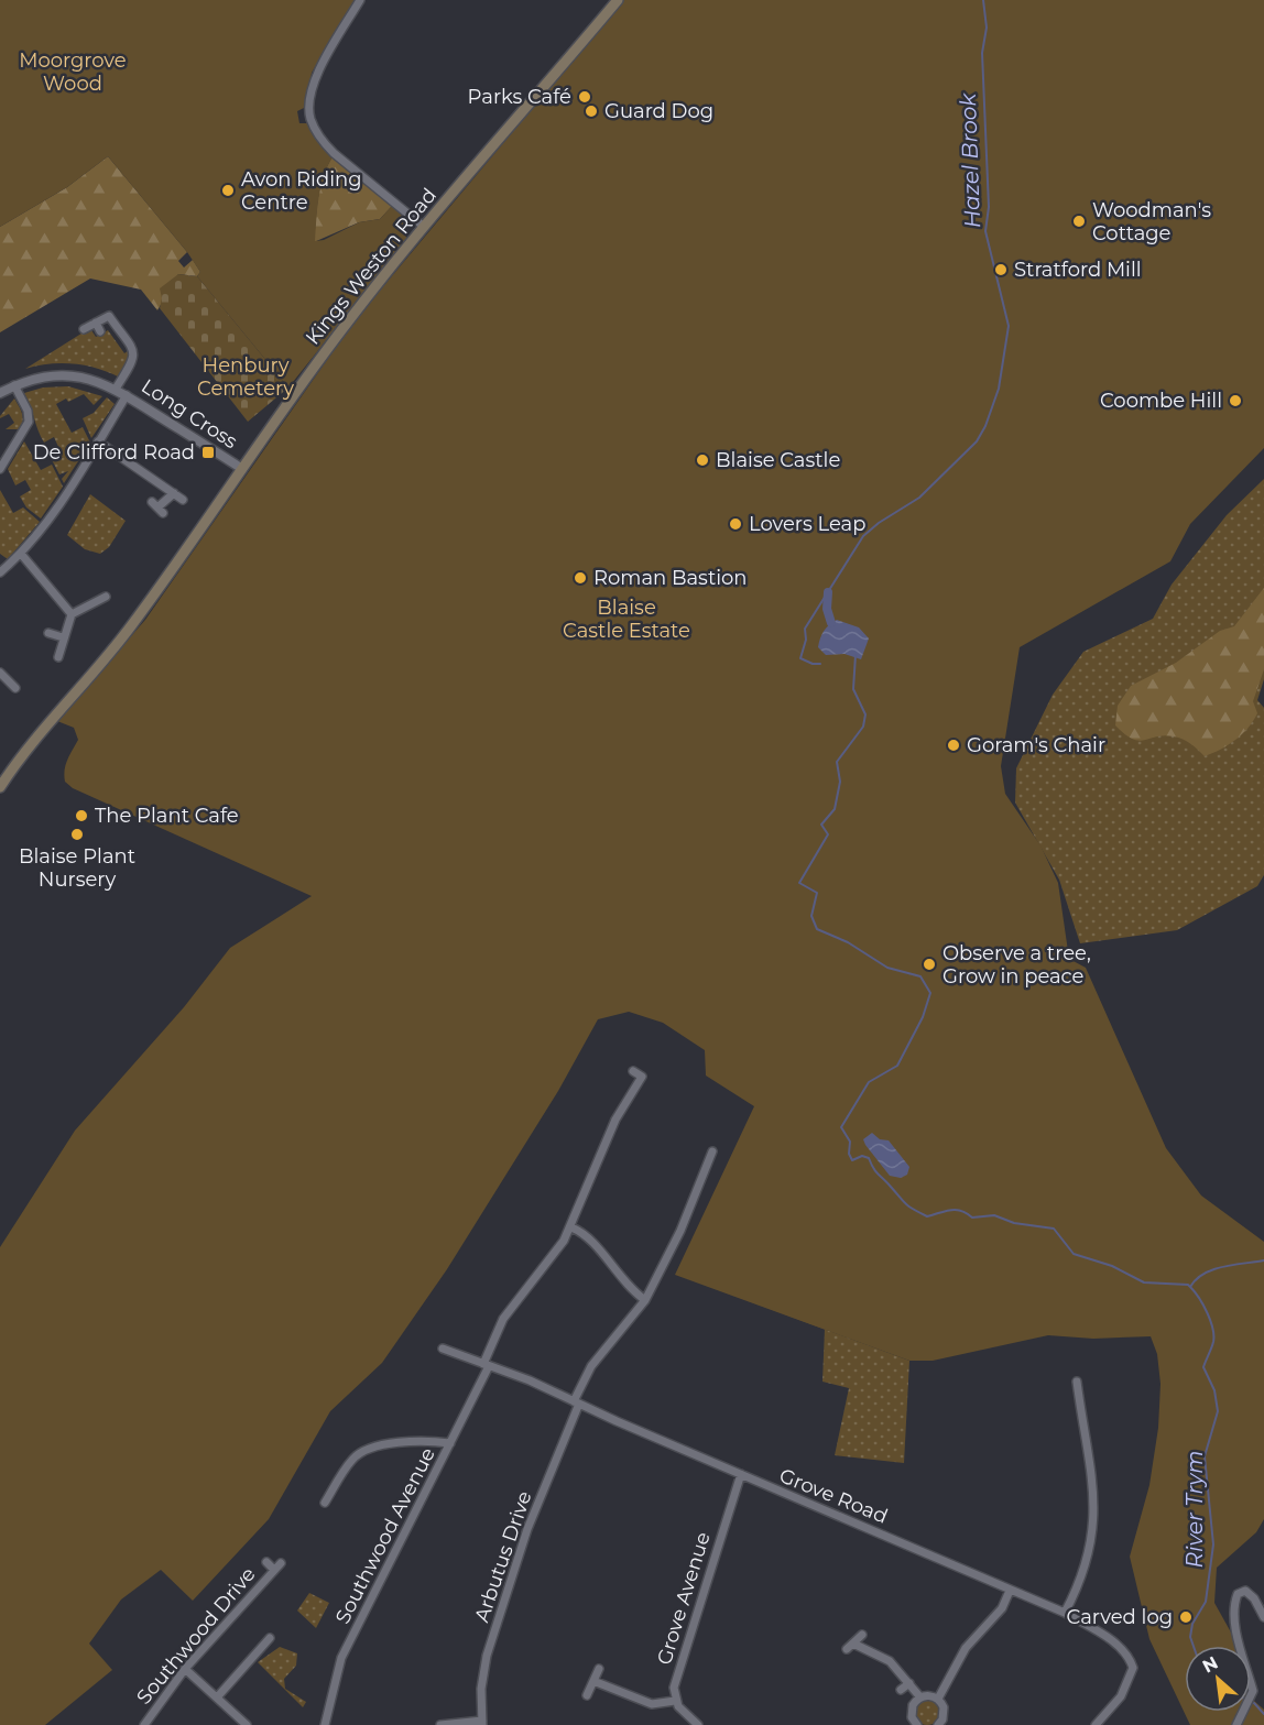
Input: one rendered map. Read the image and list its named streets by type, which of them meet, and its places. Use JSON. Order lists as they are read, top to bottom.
{
  "streets": {
    "main road": ["Kings Weston Road"],
    "street": [
      "Long Cross",
      "Grove Road",
      "Southwood Avenue",
      "Arbutus Drive",
      "Grove Avenue",
      "Southwood Drive"
    ]
  },
  "crossings": [
    ["Kings Weston Road", "Long Cross"],
    ["Grove Road", "Southwood Avenue"],
    ["Grove Road", "Arbutus Drive"],
    ["Grove Road", "Grove Avenue"]
  ],
  "water": ["Hazel Brook", "River Trym"],
  "parks": ["Moorgrove Wood", "Henbury Cemetery", "Blaise Castle Estate"],
  "places": {
    "other": [
      "Parks Café",
      "Guard Dog",
      "Avon Riding Centre",
      "Woodman's Cottage",
      "Stratford Mill",
      "Coombe Hill",
      "Blaise Castle",
      "Lovers Leap",
      "Roman Bastion",
      "Goram's Chair",
      "The Plant Cafe",
      "Blaise Plant Nursery",
      "Observe a tree, Grow in peace",
      "Carved log"
    ],
    "transit": ["De Clifford Road"]
  },
  "north": "top left"
}
